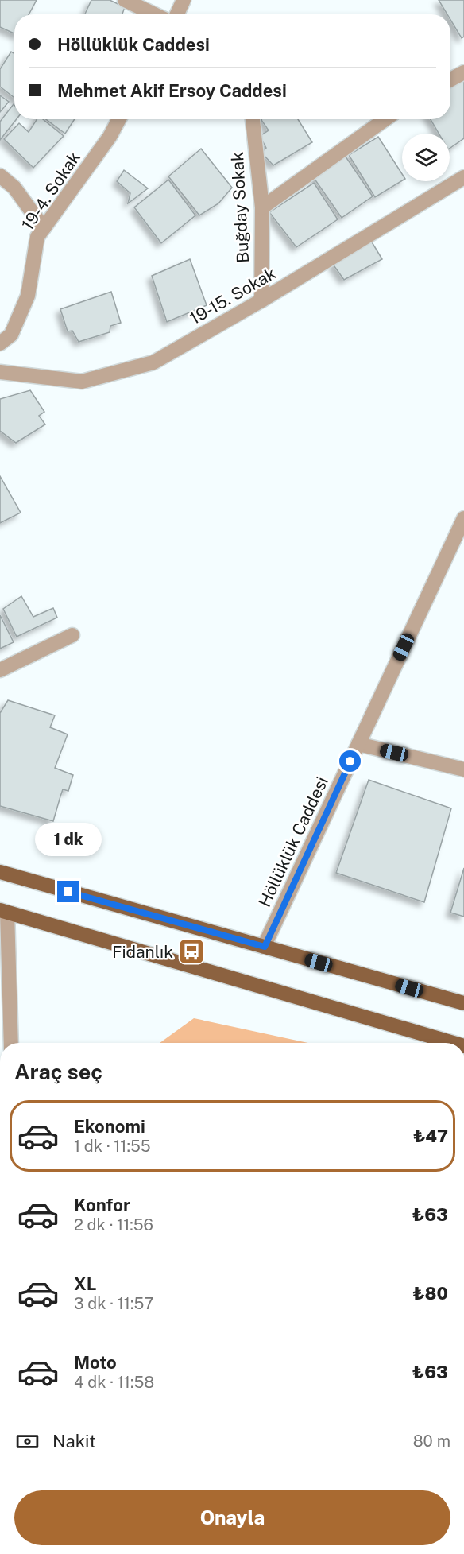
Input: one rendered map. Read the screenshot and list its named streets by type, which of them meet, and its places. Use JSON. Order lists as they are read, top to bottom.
{
  "streets": {
    "street": [
      "19-4. Sokak",
      "Buğday Sokak",
      "19-15. Sokak",
      "Höllüklük Caddesi"
    ]
  },
  "crossings": [
    ["Buğday Sokak", "19-15. Sokak"]
  ],
  "places": {
    "bus stop": ["Fidanlık"]
  },
  "page": {
    "banner": ["Höllüklük Caddesi", "Mehmet Akif Ersoy Caddesi"],
    "bubble": "1 dk",
    "heading": "Araç seç",
    "list": [
      {
        "name": "Ekonomi",
        "note": "1 dk · 11:55",
        "value": "₺47"
      },
      {
        "name": "Konfor",
        "note": "2 dk · 11:56",
        "value": "₺63"
      },
      {
        "name": "XL",
        "note": "3 dk · 11:57",
        "value": "₺80"
      },
      {
        "name": "Moto",
        "note": "4 dk · 11:58",
        "value": "₺63"
      }
    ],
    "pay": ["Nakit", "80 m"],
    "buttons": "Onayla"
  }
}
